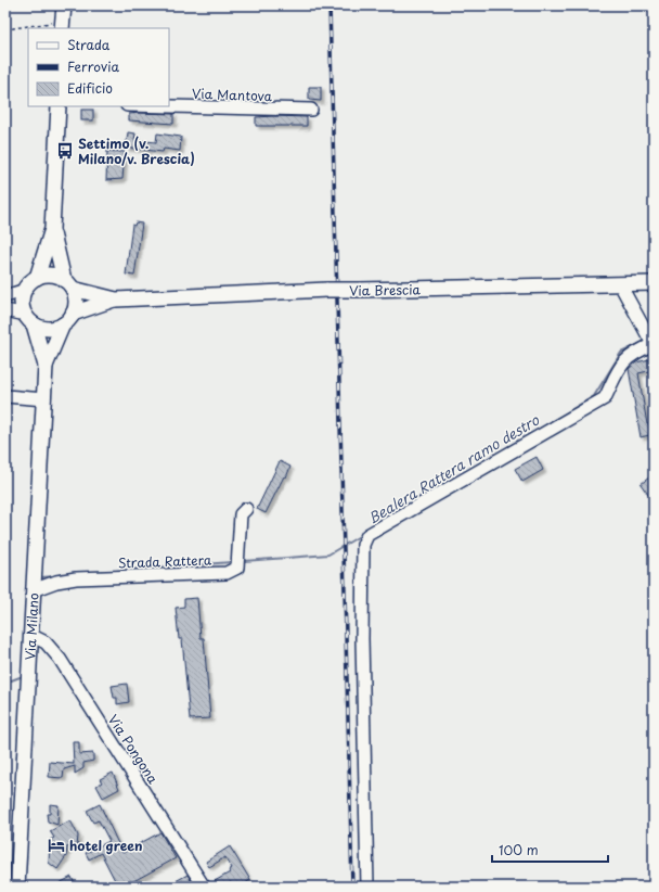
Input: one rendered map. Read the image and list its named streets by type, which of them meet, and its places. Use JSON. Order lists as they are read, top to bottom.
{
  "streets": {
    "main road": ["Via Brescia", "Via Milano"],
    "street": ["Via Mantova", "Strada Rattera", "Via Pongona"]
  },
  "crossings": [
    ["Strada Rattera", "Via Milano"],
    ["Via Milano", "Via Pongona"]
  ],
  "water": ["Bealera Rattera ramo destro"],
  "places": {
    "bus stop": ["Settimo (v. Milano/v. Brescia)"],
    "hotel": ["hotel green"]
  },
  "legend": ["Strada", "Ferrovia", "Edificio"],
  "scale_bar": "100 m"
}
